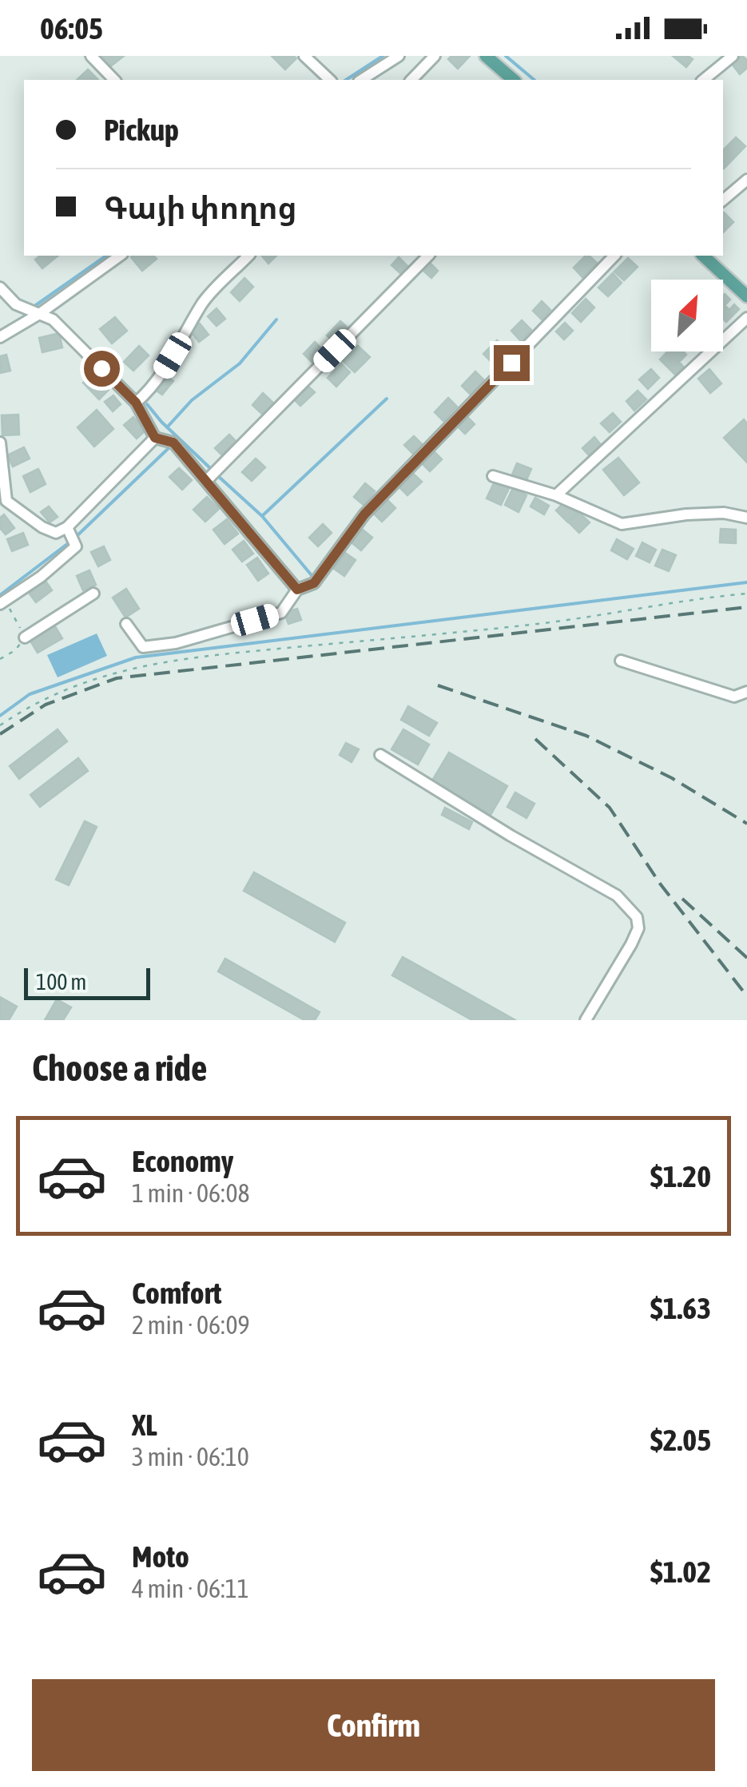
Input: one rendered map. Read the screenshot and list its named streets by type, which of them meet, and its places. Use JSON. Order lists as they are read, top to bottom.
{
  "scale_bar": "100 m",
  "north": "top right",
  "page": {
    "status": "06:05",
    "banner": ["Pickup", "Գայի փողոց"],
    "scale": "100 m",
    "heading": "Choose a ride",
    "list": [
      {
        "name": "Economy",
        "note": "1 min · 06:08",
        "value": "$1.20"
      },
      {
        "name": "Comfort",
        "note": "2 min · 06:09",
        "value": "$1.63"
      },
      {
        "name": "XL",
        "note": "3 min · 06:10",
        "value": "$2.05"
      },
      {
        "name": "Moto",
        "note": "4 min · 06:11",
        "value": "$1.02"
      }
    ],
    "buttons": "Confirm"
  }
}
